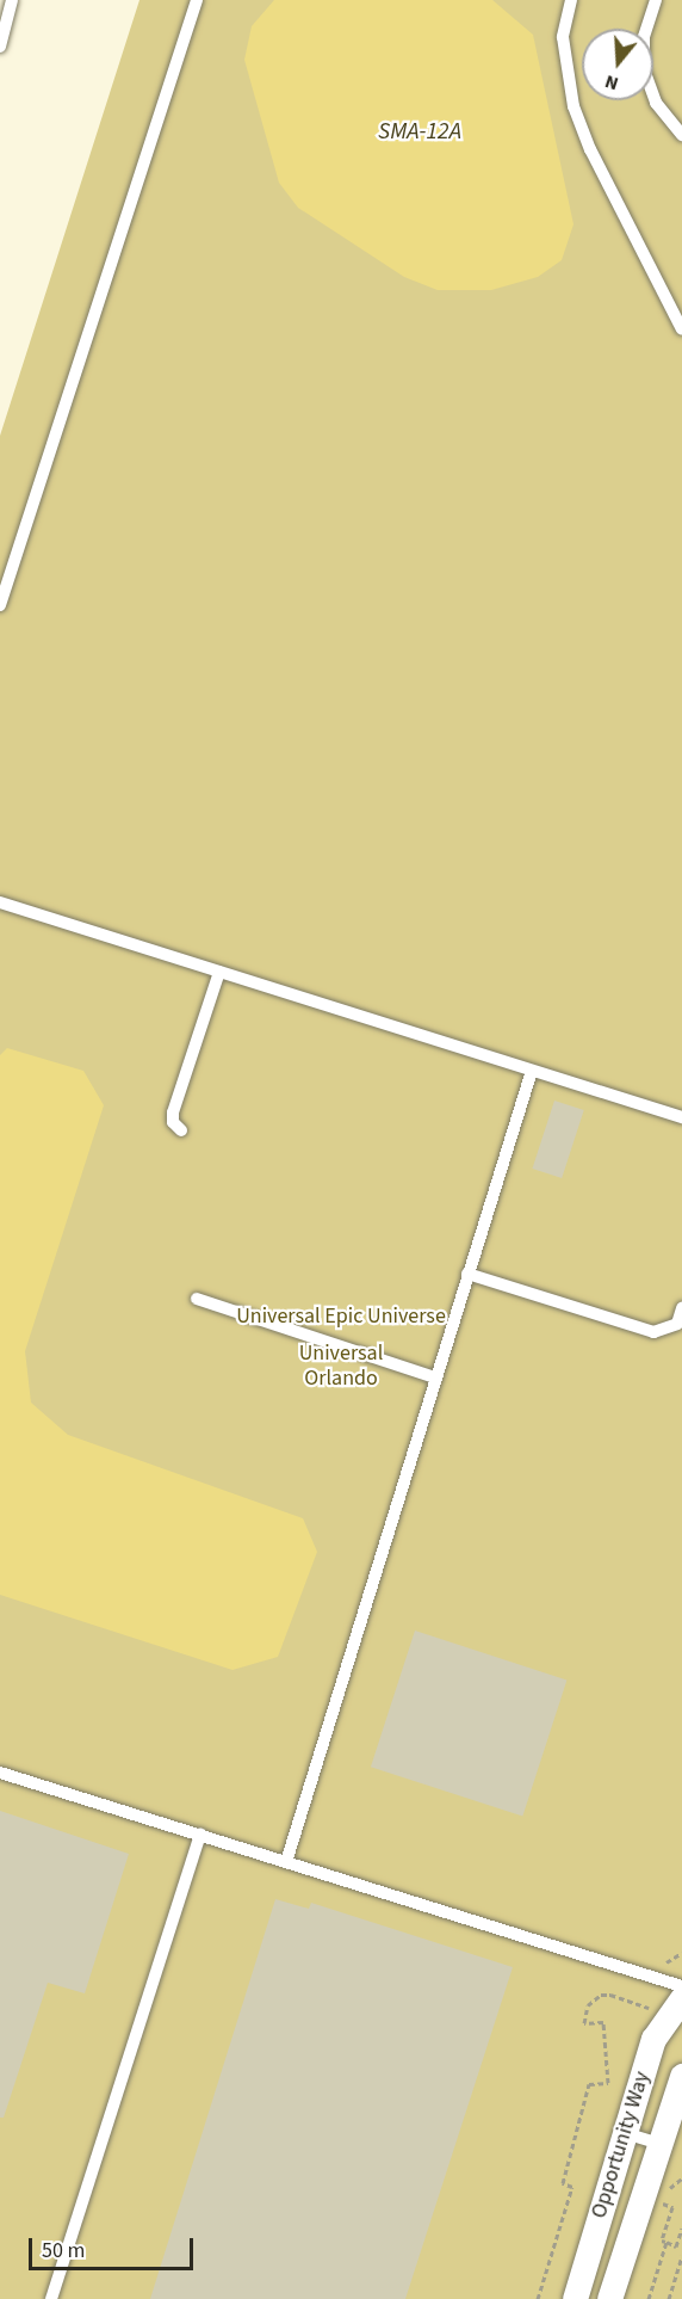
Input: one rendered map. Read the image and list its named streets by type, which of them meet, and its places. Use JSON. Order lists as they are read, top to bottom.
{
  "streets": {
    "street": ["Opportunity Way"]
  },
  "water": ["SMA-12A"],
  "parks": ["Universal Epic Universe", "Universal Orlando"],
  "scale_bar": "50 m",
  "north": "bottom"
}
